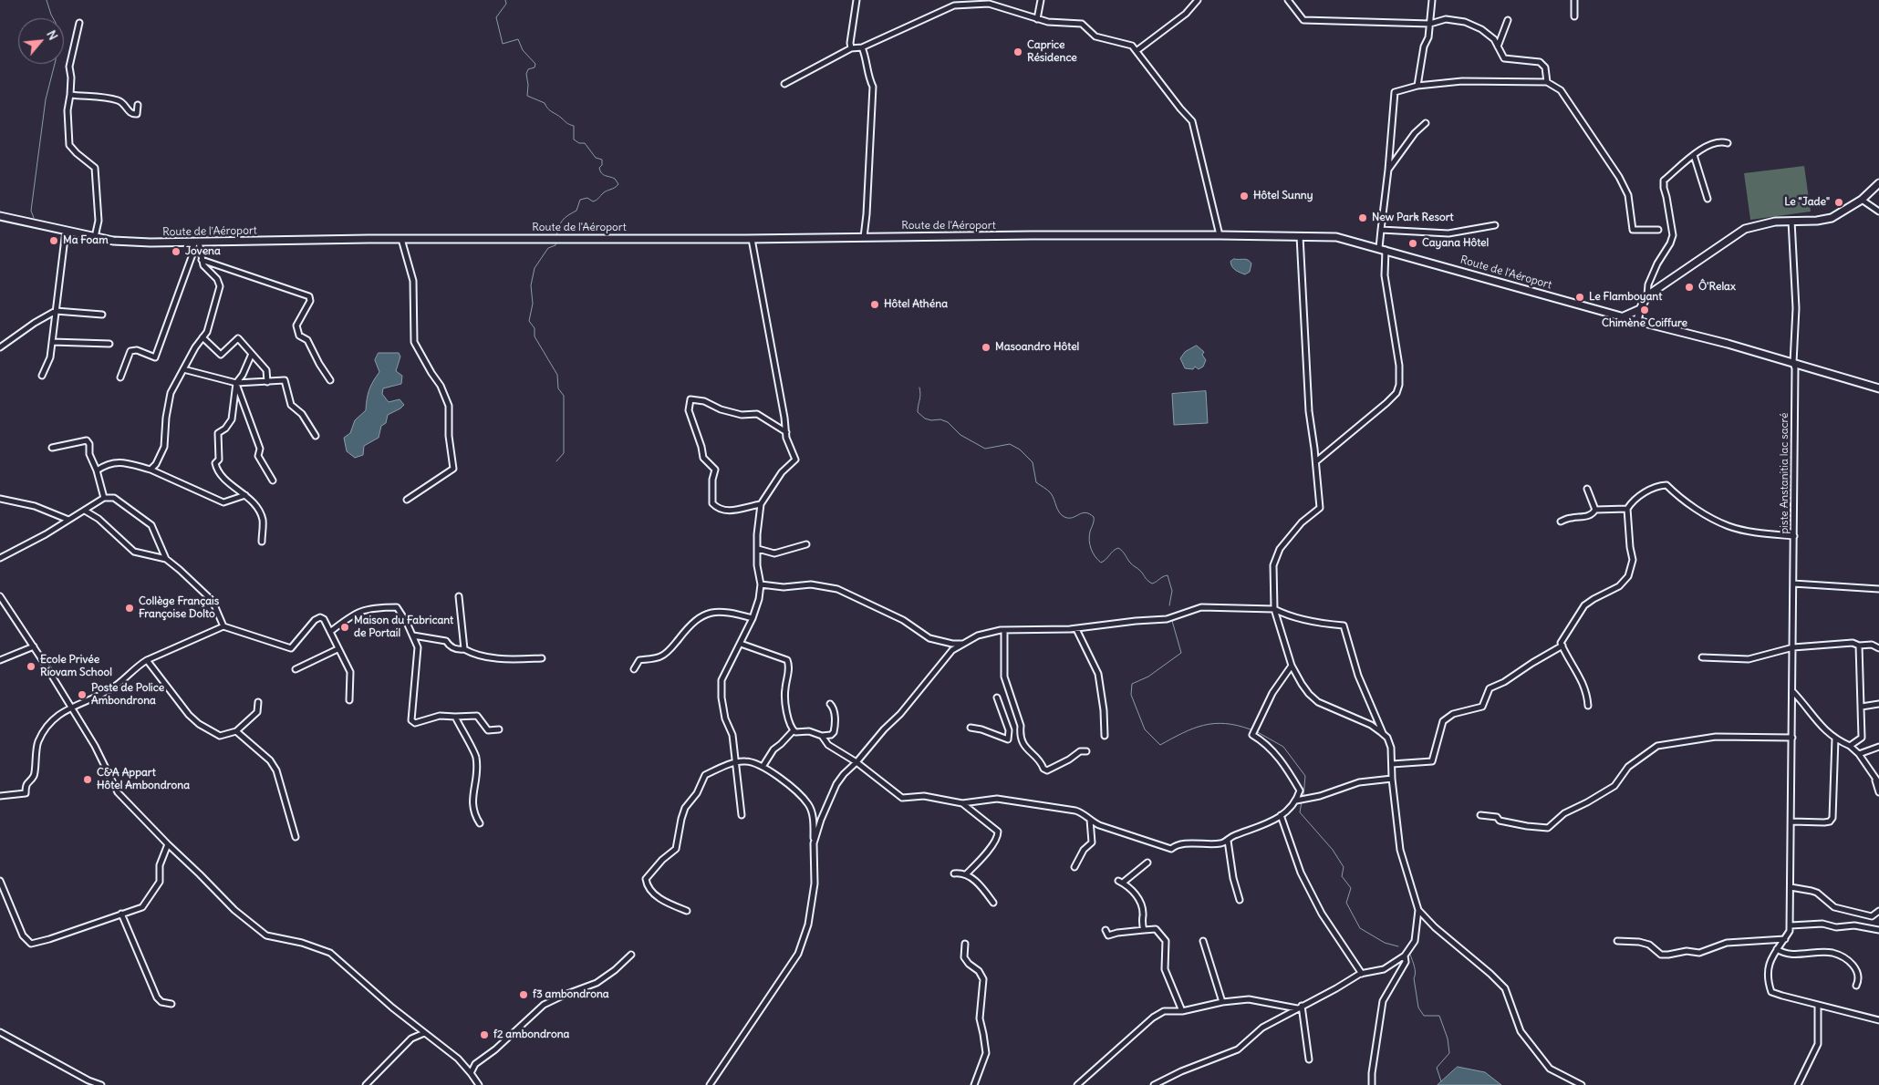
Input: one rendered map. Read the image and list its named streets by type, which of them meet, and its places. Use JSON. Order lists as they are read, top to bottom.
{
  "streets": {
    "main road": ["Route de l'Aéroport"],
    "street": ["piste Anstanitia lac sacré"]
  },
  "crossings": [
    ["Route de l'Aéroport", "piste Anstanitia lac sacré"]
  ],
  "places": [
    "Caprice Résidence",
    "Hôtel Sunny",
    "Le \"Jade\"",
    "New Park Resort",
    "Ma Foam",
    "Cayana Hôtel",
    "Jovena",
    "Ô'Relax",
    "Le Flamboyant",
    "Hôtel Athéna",
    "Chimène Coiffure",
    "Masoandro Hôtel",
    "Collège Français Françoise Dolto",
    "Maison du Fabricant de Portail",
    "Ecole Privée Riovam School",
    "Poste de Police Ambondrona",
    "C&A Appart Hôtel Ambondrona",
    "f3 ambondrona",
    "f2 ambondrona"
  ],
  "north": "top right"
}
